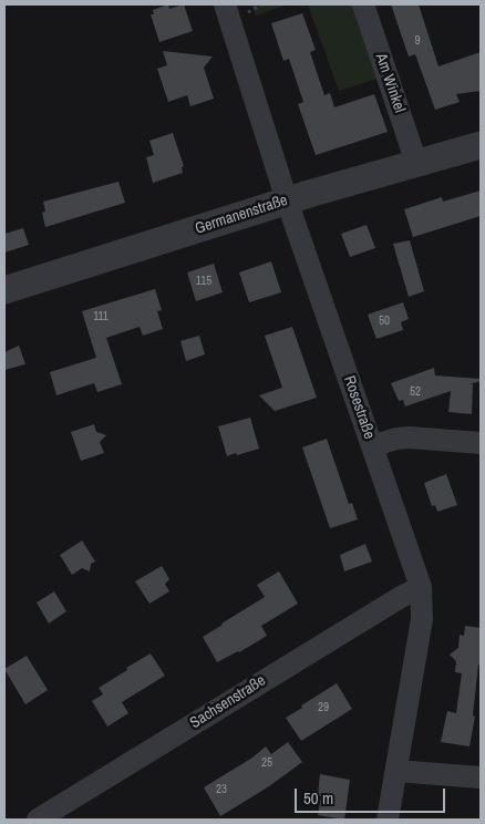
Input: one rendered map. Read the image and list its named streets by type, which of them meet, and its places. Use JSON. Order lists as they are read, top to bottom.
{
  "streets": {
    "street": [
      "Am Winkel",
      "Germanenstraße",
      "Rosestraße",
      "Sachsenstraße"
    ]
  },
  "crossings": [
    ["Am Winkel", "Germanenstraße"],
    ["Germanenstraße", "Rosestraße"],
    ["Rosestraße", "Sachsenstraße"]
  ],
  "house_numbers": [
    "9",
    "115",
    "111",
    "50",
    "52",
    "29",
    "25",
    "23"
  ],
  "scale_bar": "50 m"
}
